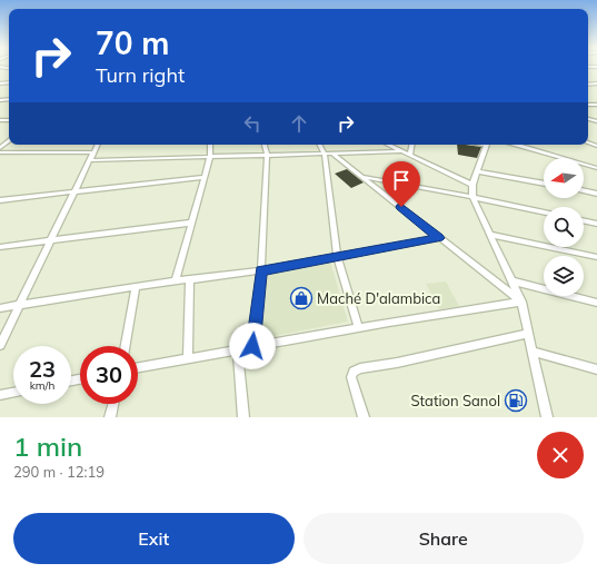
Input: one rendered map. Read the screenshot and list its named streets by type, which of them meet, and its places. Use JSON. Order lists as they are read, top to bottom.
{
  "places": {
    "shop": ["Maché D'alambica"],
    "fuel station": ["Station Sanol"]
  },
  "north": "left",
  "page": {
    "turn": ["70 m", "Turn right"],
    "speed": "23 km/h",
    "limit": "30",
    "heading": ["1 min", "290 m · 12:19"],
    "buttons": ["Exit", "Share"]
  }
}
